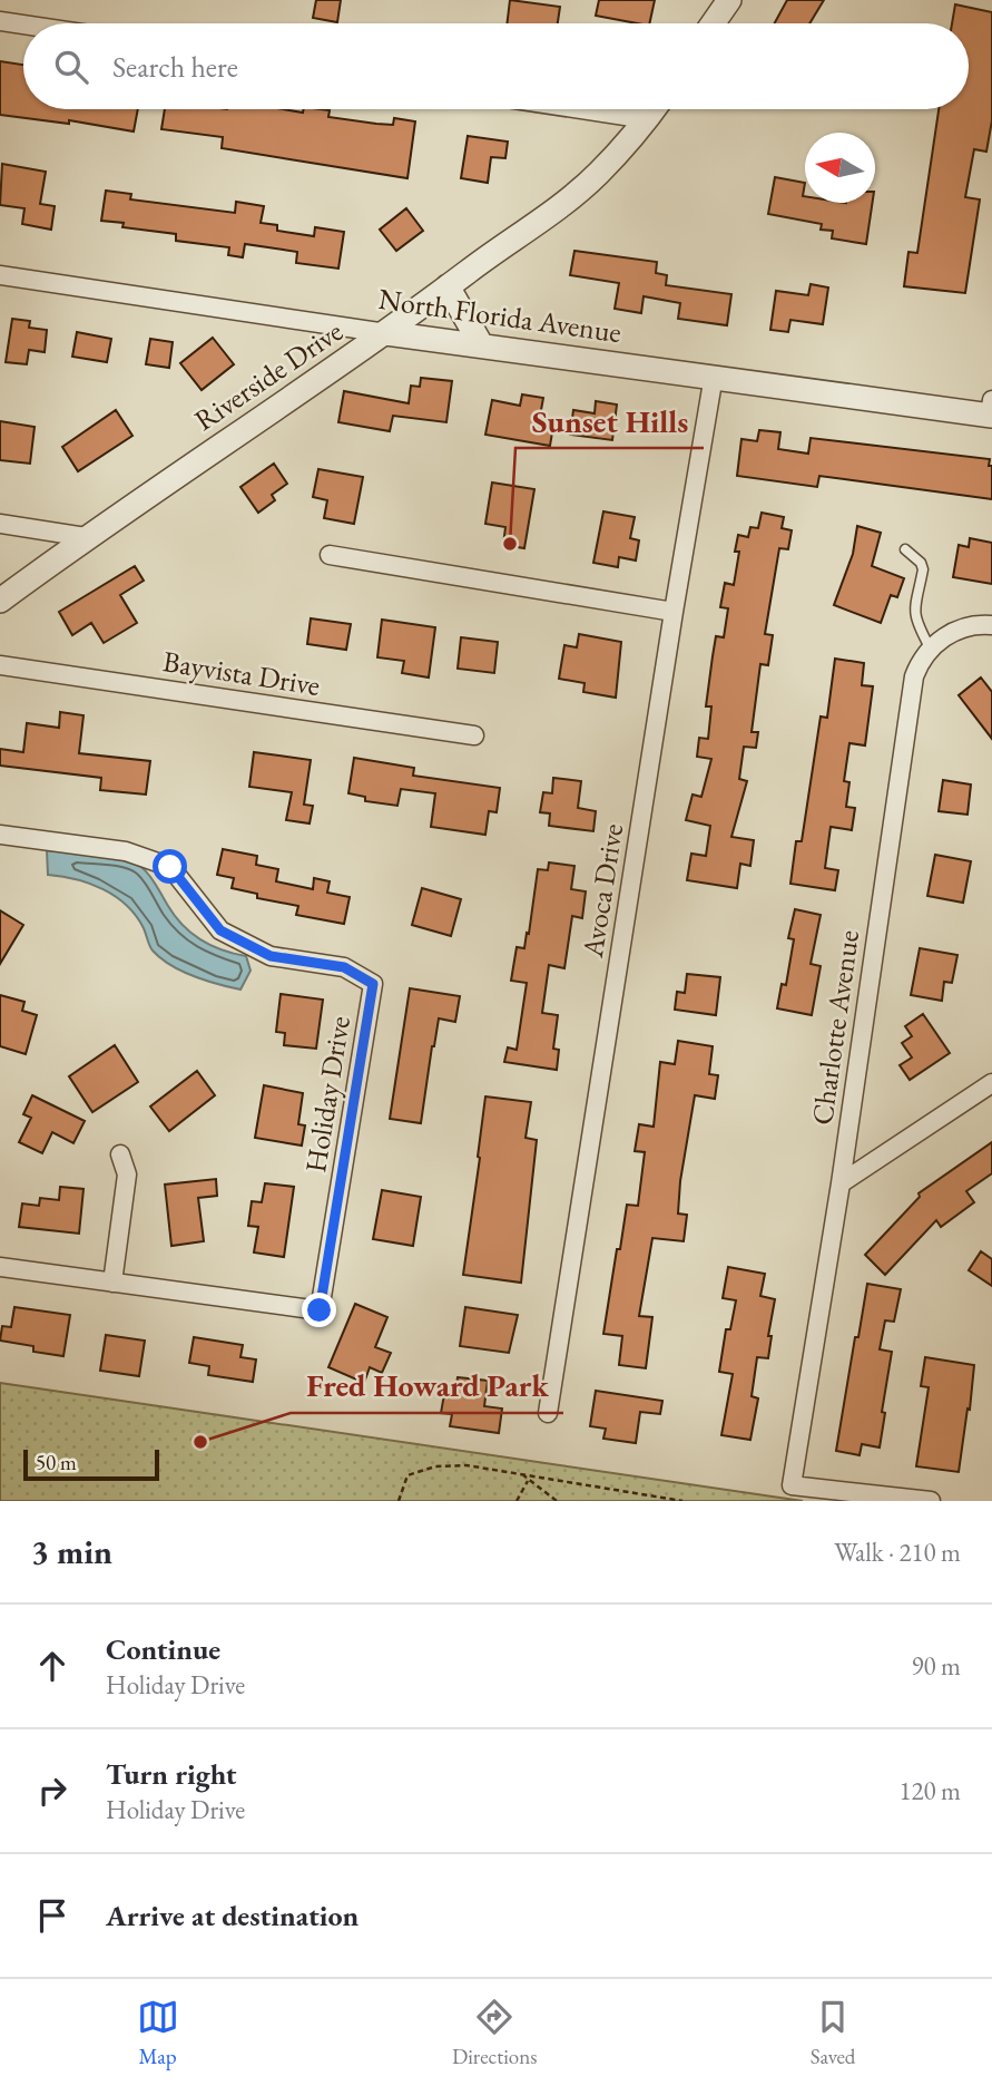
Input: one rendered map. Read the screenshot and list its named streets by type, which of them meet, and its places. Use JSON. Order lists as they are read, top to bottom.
{
  "streets": {
    "street": [
      "North Florida Avenue",
      "Riverside Drive",
      "Bayvista Drive",
      "Avoca Drive",
      "Charlotte Avenue",
      "Holiday Drive"
    ]
  },
  "crossings": [
    ["North Florida Avenue", "Riverside Drive"],
    ["North Florida Avenue", "Avoca Drive"]
  ],
  "places": ["Sunset Hills", "Fred Howard Park"],
  "scale_bar": "50 m",
  "north": "left",
  "page": {
    "search": "Search here",
    "scale": "50 m",
    "heading": ["3 min", "Walk · 210 m"],
    "list": [
      ["Continue", "Holiday Drive", "90 m"],
      ["Turn right", "Holiday Drive", "120 m"],
      "Arrive at destination"
    ],
    "nav": ["Map", "Directions", "Saved"]
  }
}
